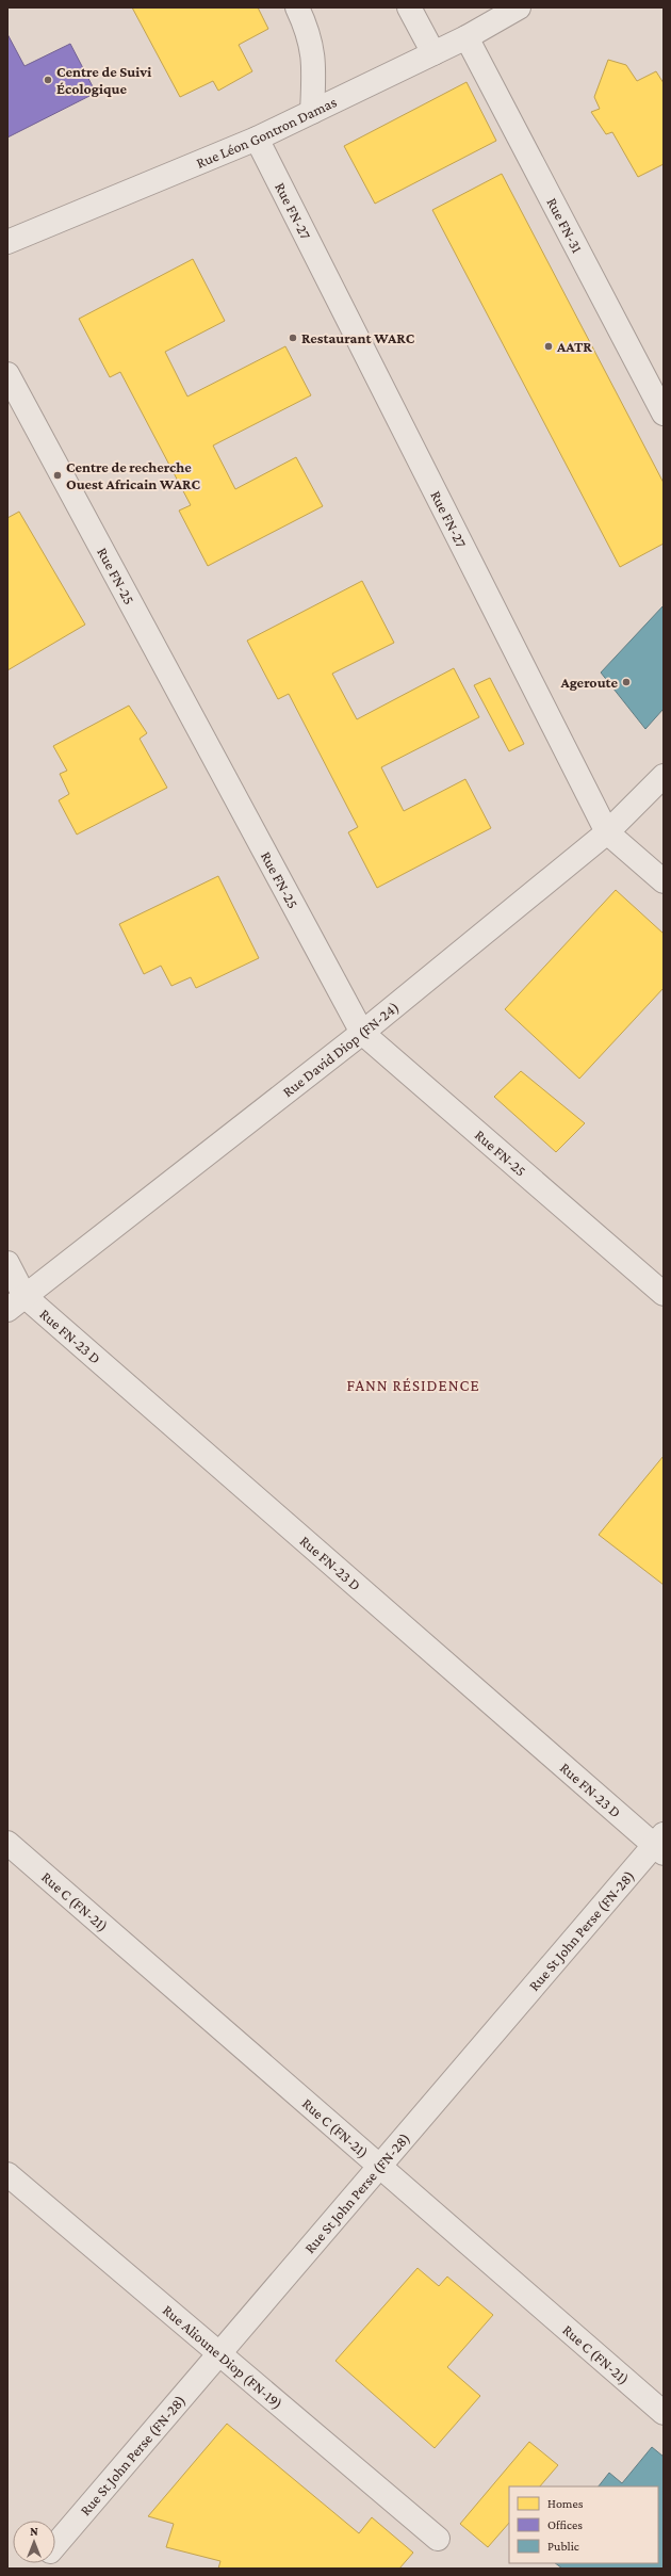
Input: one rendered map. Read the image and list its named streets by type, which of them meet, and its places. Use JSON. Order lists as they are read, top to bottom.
{
  "streets": {
    "street": [
      "Rue Léon Gontron Damas",
      "Rue FN-27",
      "Rue FN-31",
      "Rue FN-25",
      "Rue David Diop (FN-24)",
      "Rue FN-23 D",
      "Rue C (FN-21)",
      "Rue St John Perse (FN-28)",
      "Rue Alioune Diop (FN-19)"
    ]
  },
  "crossings": [
    ["Rue Léon Gontron Damas", "Rue FN-27"],
    ["Rue Léon Gontron Damas", "Rue FN-31"],
    ["Rue FN-27", "Rue David Diop (FN-24)"],
    ["Rue FN-25", "Rue David Diop (FN-24)"],
    ["Rue David Diop (FN-24)", "Rue FN-23 D"],
    ["Rue FN-23 D", "Rue St John Perse (FN-28)"],
    ["Rue C (FN-21)", "Rue St John Perse (FN-28)"],
    ["Rue St John Perse (FN-28)", "Rue Alioune Diop (FN-19)"]
  ],
  "districts": ["FANN RÉSIDENCE"],
  "places": [
    "Centre de Suivi Écologique",
    "Restaurant WARC",
    "AATR",
    "Centre de recherche Ouest Africain WARC",
    "Ageroute"
  ],
  "legend": ["Homes", "Offices", "Public"],
  "north": "top"
}
